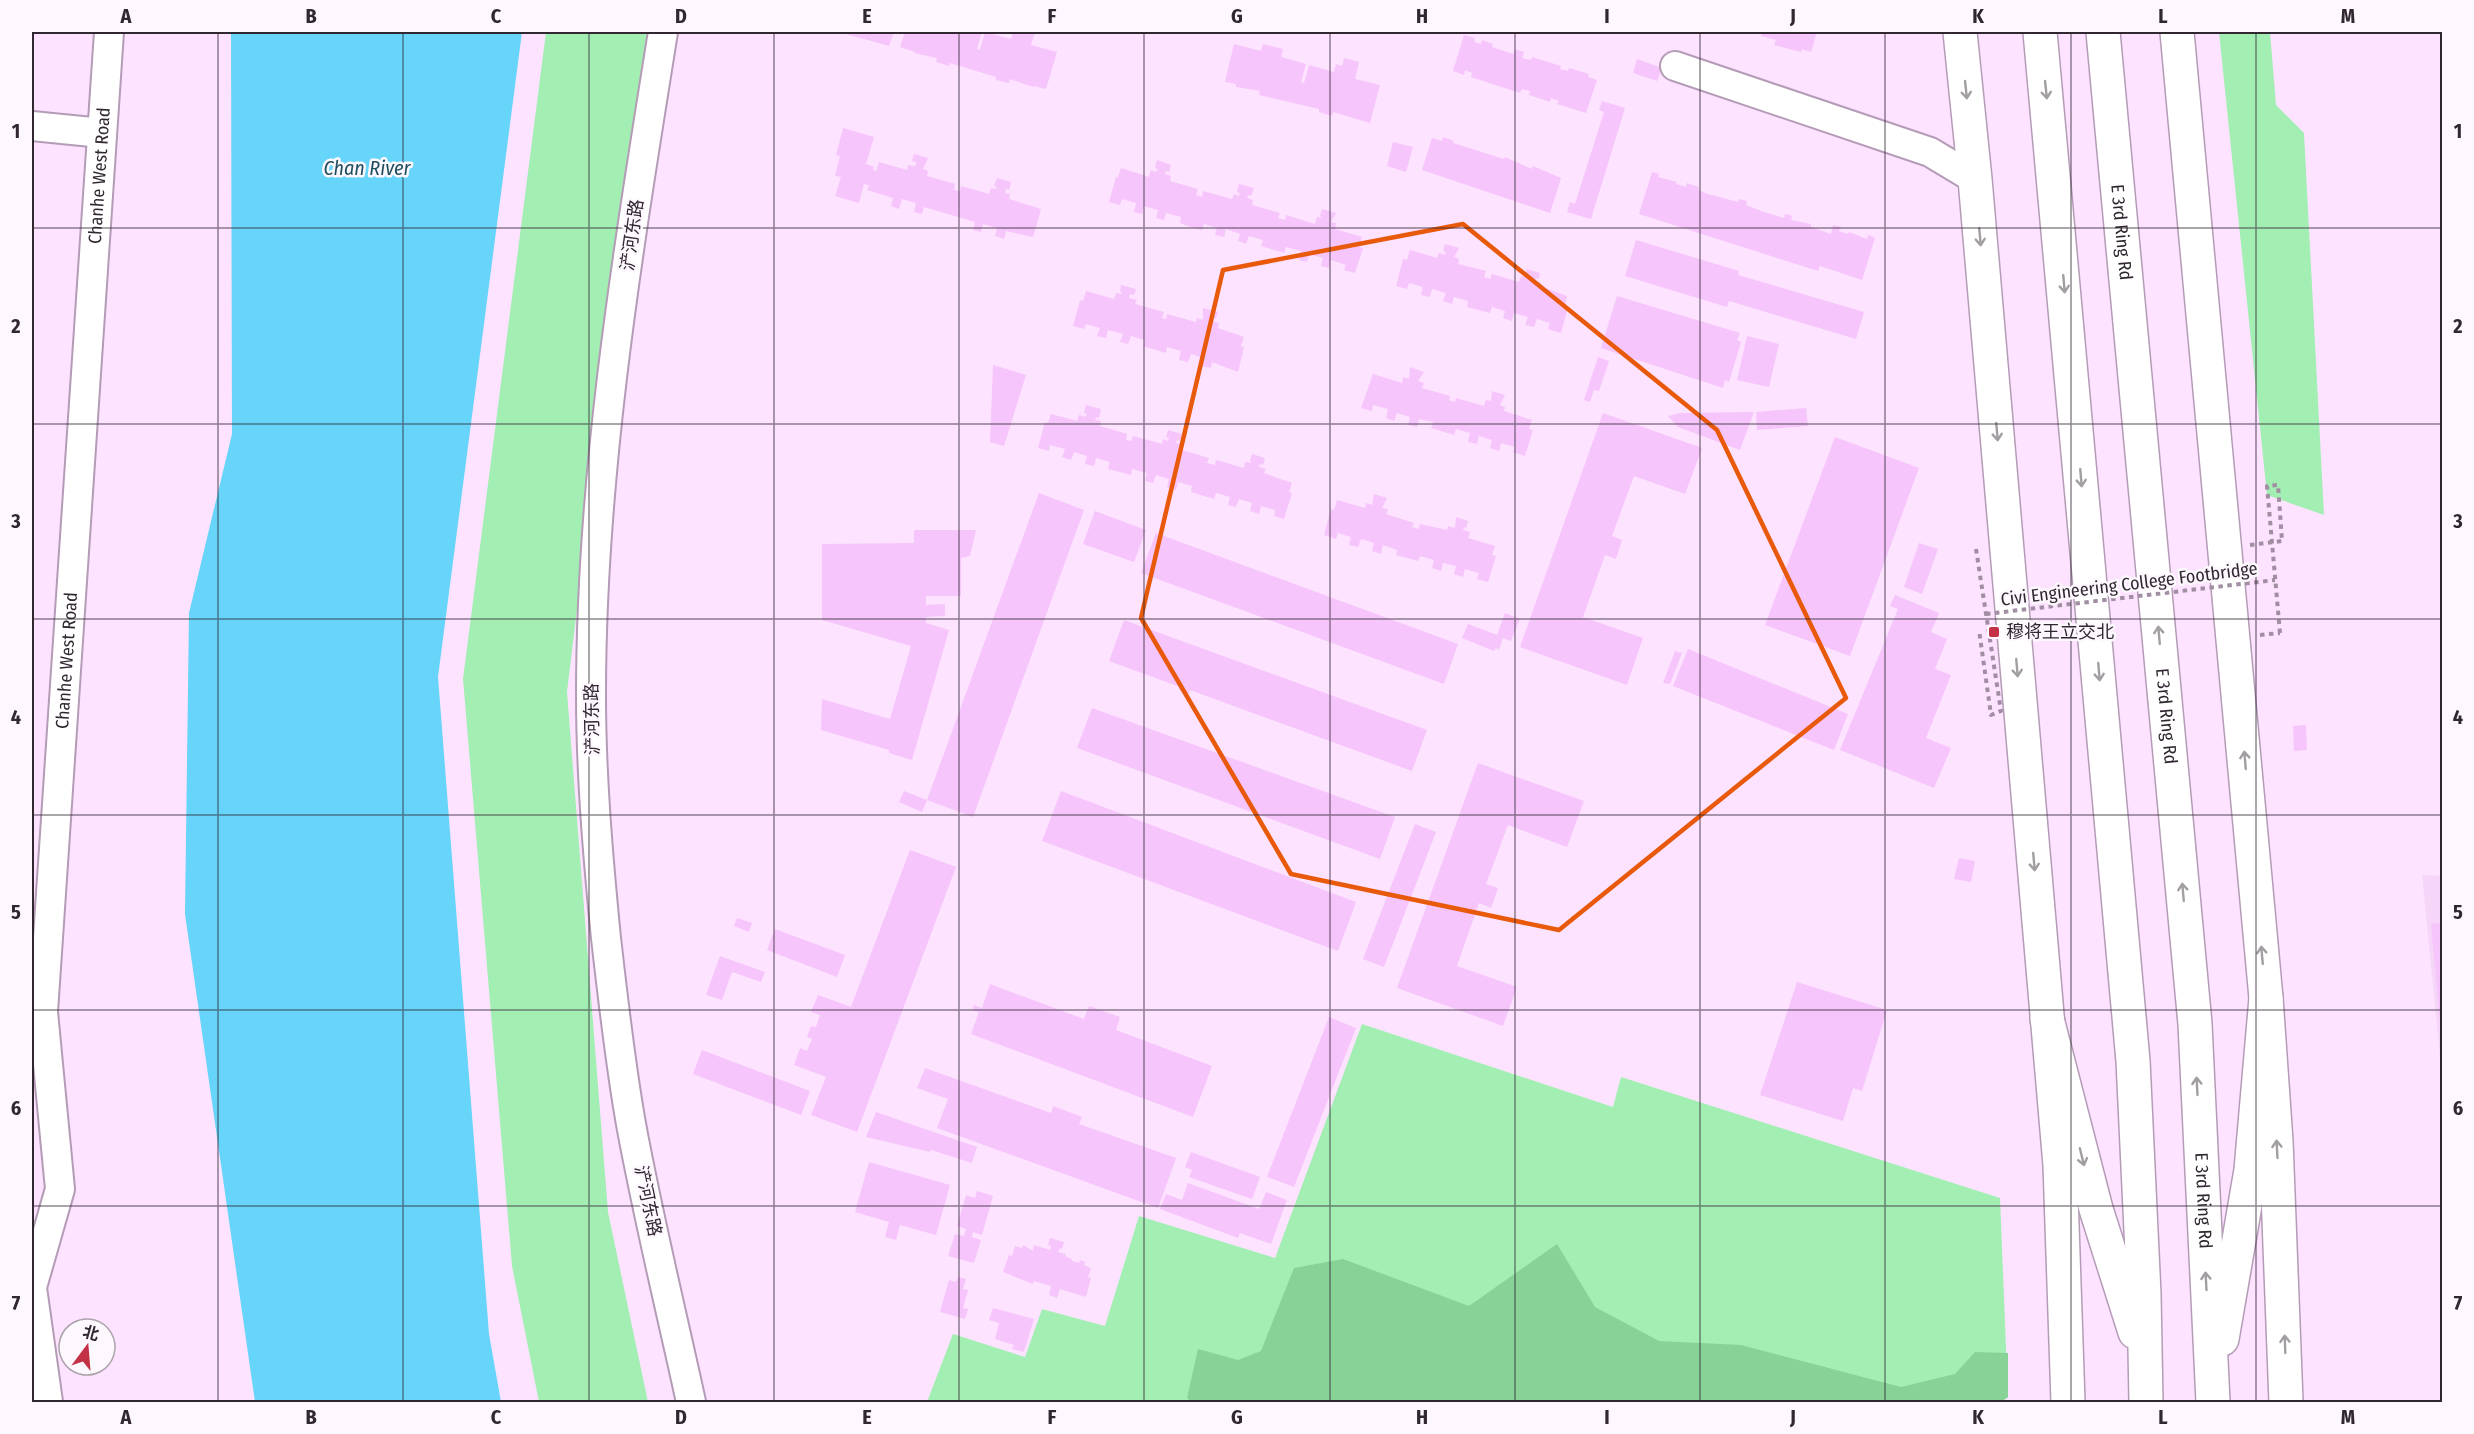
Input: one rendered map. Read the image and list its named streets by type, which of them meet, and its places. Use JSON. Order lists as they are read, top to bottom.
{
  "streets": {
    "main road": ["E 3rd Ring Rd"],
    "street": ["Chanhe West Road", "浐河东路"],
    "path": ["Civi Engineering College Footbridge"]
  },
  "water": ["Chan River"],
  "places": {
    "transit": ["穆将王立交北"]
  },
  "north": "top",
  "grid": {
    "columns": [
      "A",
      "B",
      "C",
      "D",
      "E",
      "F",
      "G",
      "H",
      "I",
      "J",
      "K",
      "L",
      "M"
    ],
    "rows": [
      "1",
      "2",
      "3",
      "4",
      "5",
      "6",
      "7"
    ]
  }
}
